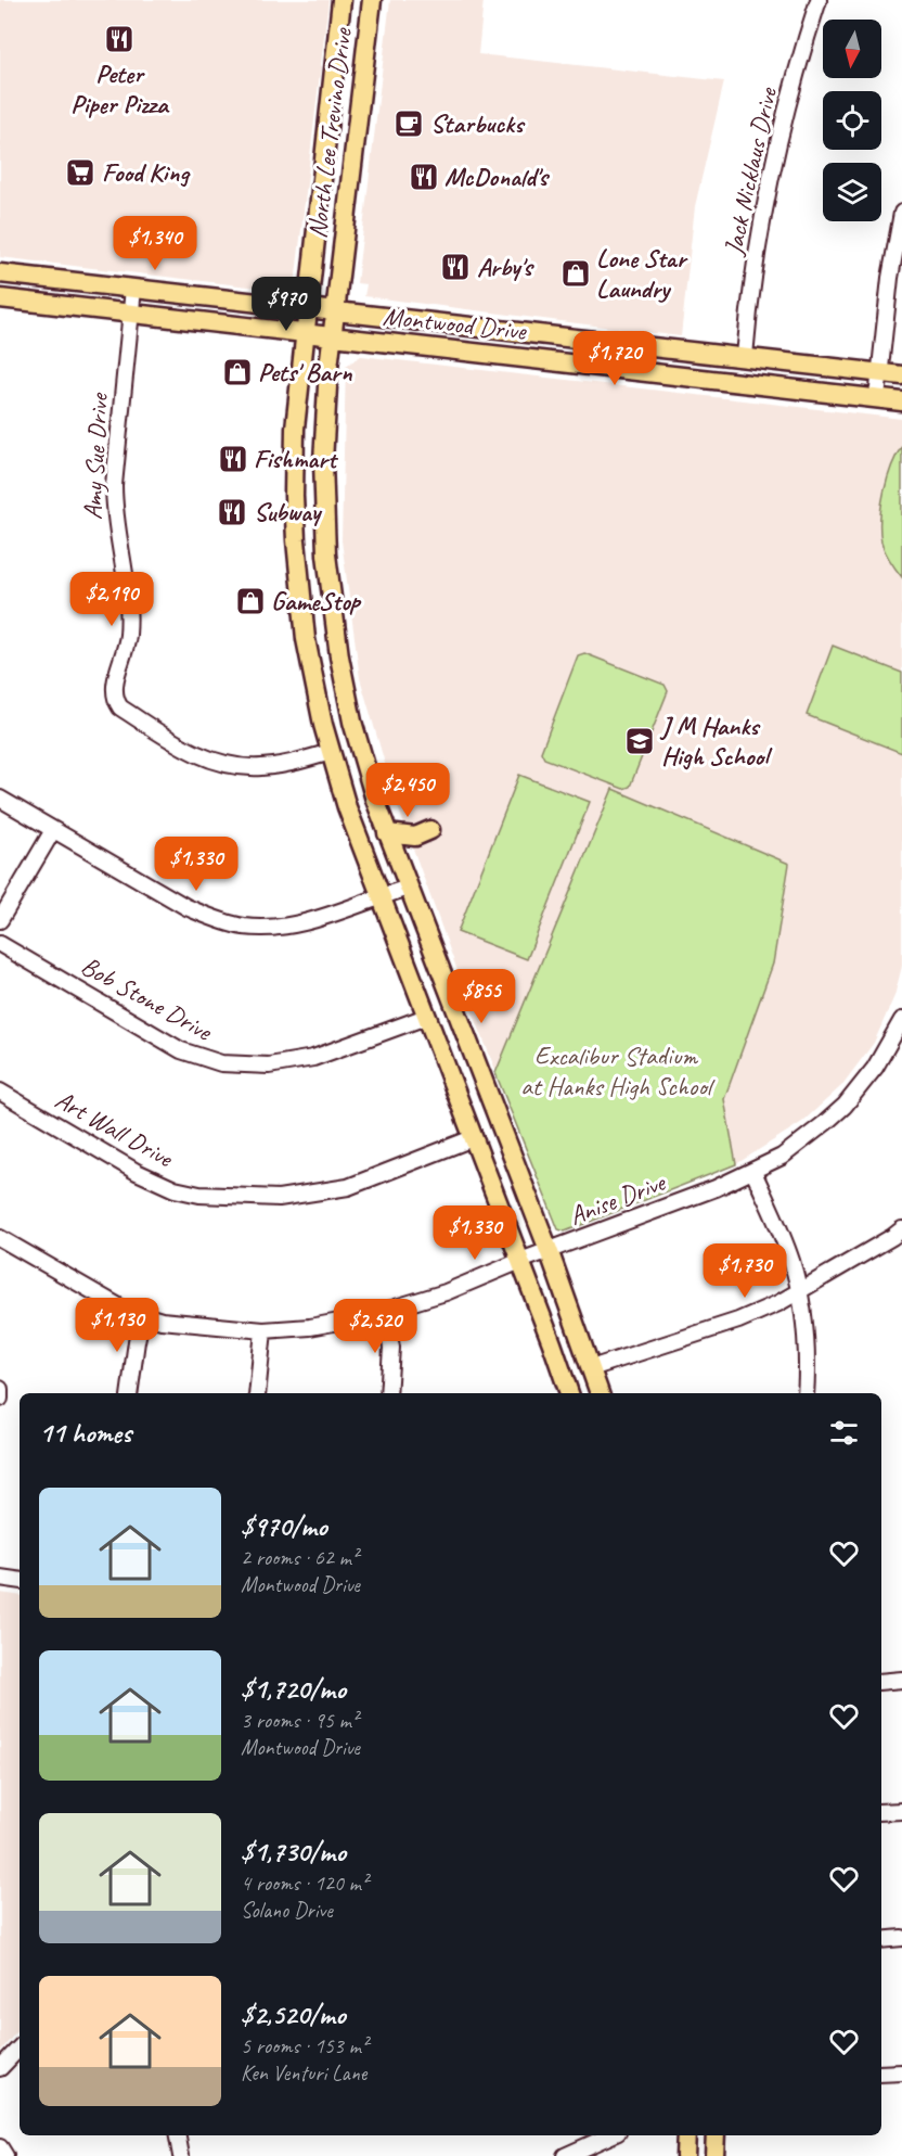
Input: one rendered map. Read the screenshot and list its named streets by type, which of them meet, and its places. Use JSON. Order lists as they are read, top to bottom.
{
  "streets": {
    "main road": ["North Lee Trevino Drive", "Montwood Drive"],
    "street": [
      "Jack Nicklaus Drive",
      "Amy Sue Drive",
      "Bob Stone Drive",
      "Art Wall Drive",
      "Anise Drive"
    ]
  },
  "crossings": [
    ["North Lee Trevino Drive", "Montwood Drive"],
    ["North Lee Trevino Drive", "Amy Sue Drive"],
    ["North Lee Trevino Drive", "Bob Stone Drive"],
    ["North Lee Trevino Drive", "Art Wall Drive"],
    ["North Lee Trevino Drive", "Anise Drive"],
    ["Jack Nicklaus Drive", "Montwood Drive"],
    ["Montwood Drive", "Amy Sue Drive"]
  ],
  "parks": ["Excalibur Stadium at Hanks High School"],
  "places": {
    "restaurant": [
      "Peter Piper Pizza",
      "McDonald's",
      "Arby's",
      "Fishmart",
      "Subway"
    ],
    "cafe": ["Starbucks"],
    "supermarket": ["Food King"],
    "shop": ["Lone Star Laundry", "Pets' Barn", "GameStop"],
    "school or university": ["J M Hanks High School"]
  },
  "north": "bottom",
  "page": {
    "price": [
      "$1,340",
      "$970",
      "$1,720",
      "$2,190",
      "$2,450",
      "$1,330",
      "$855",
      "$1,330",
      "$1,730",
      "$1,130",
      "$2,520"
    ],
    "heading": "11 homes",
    "list": [
      {
        "name": "$970/mo",
        "note": "2 rooms · 62 m² · Montwood Drive"
      },
      {
        "name": "$1,720/mo",
        "note": "3 rooms · 95 m² · Montwood Drive"
      },
      {
        "name": "$1,730/mo",
        "note": "4 rooms · 120 m² · Solano Drive"
      },
      {
        "name": "$2,520/mo",
        "note": "5 rooms · 153 m² · Ken Venturi Lane"
      }
    ]
  }
}
